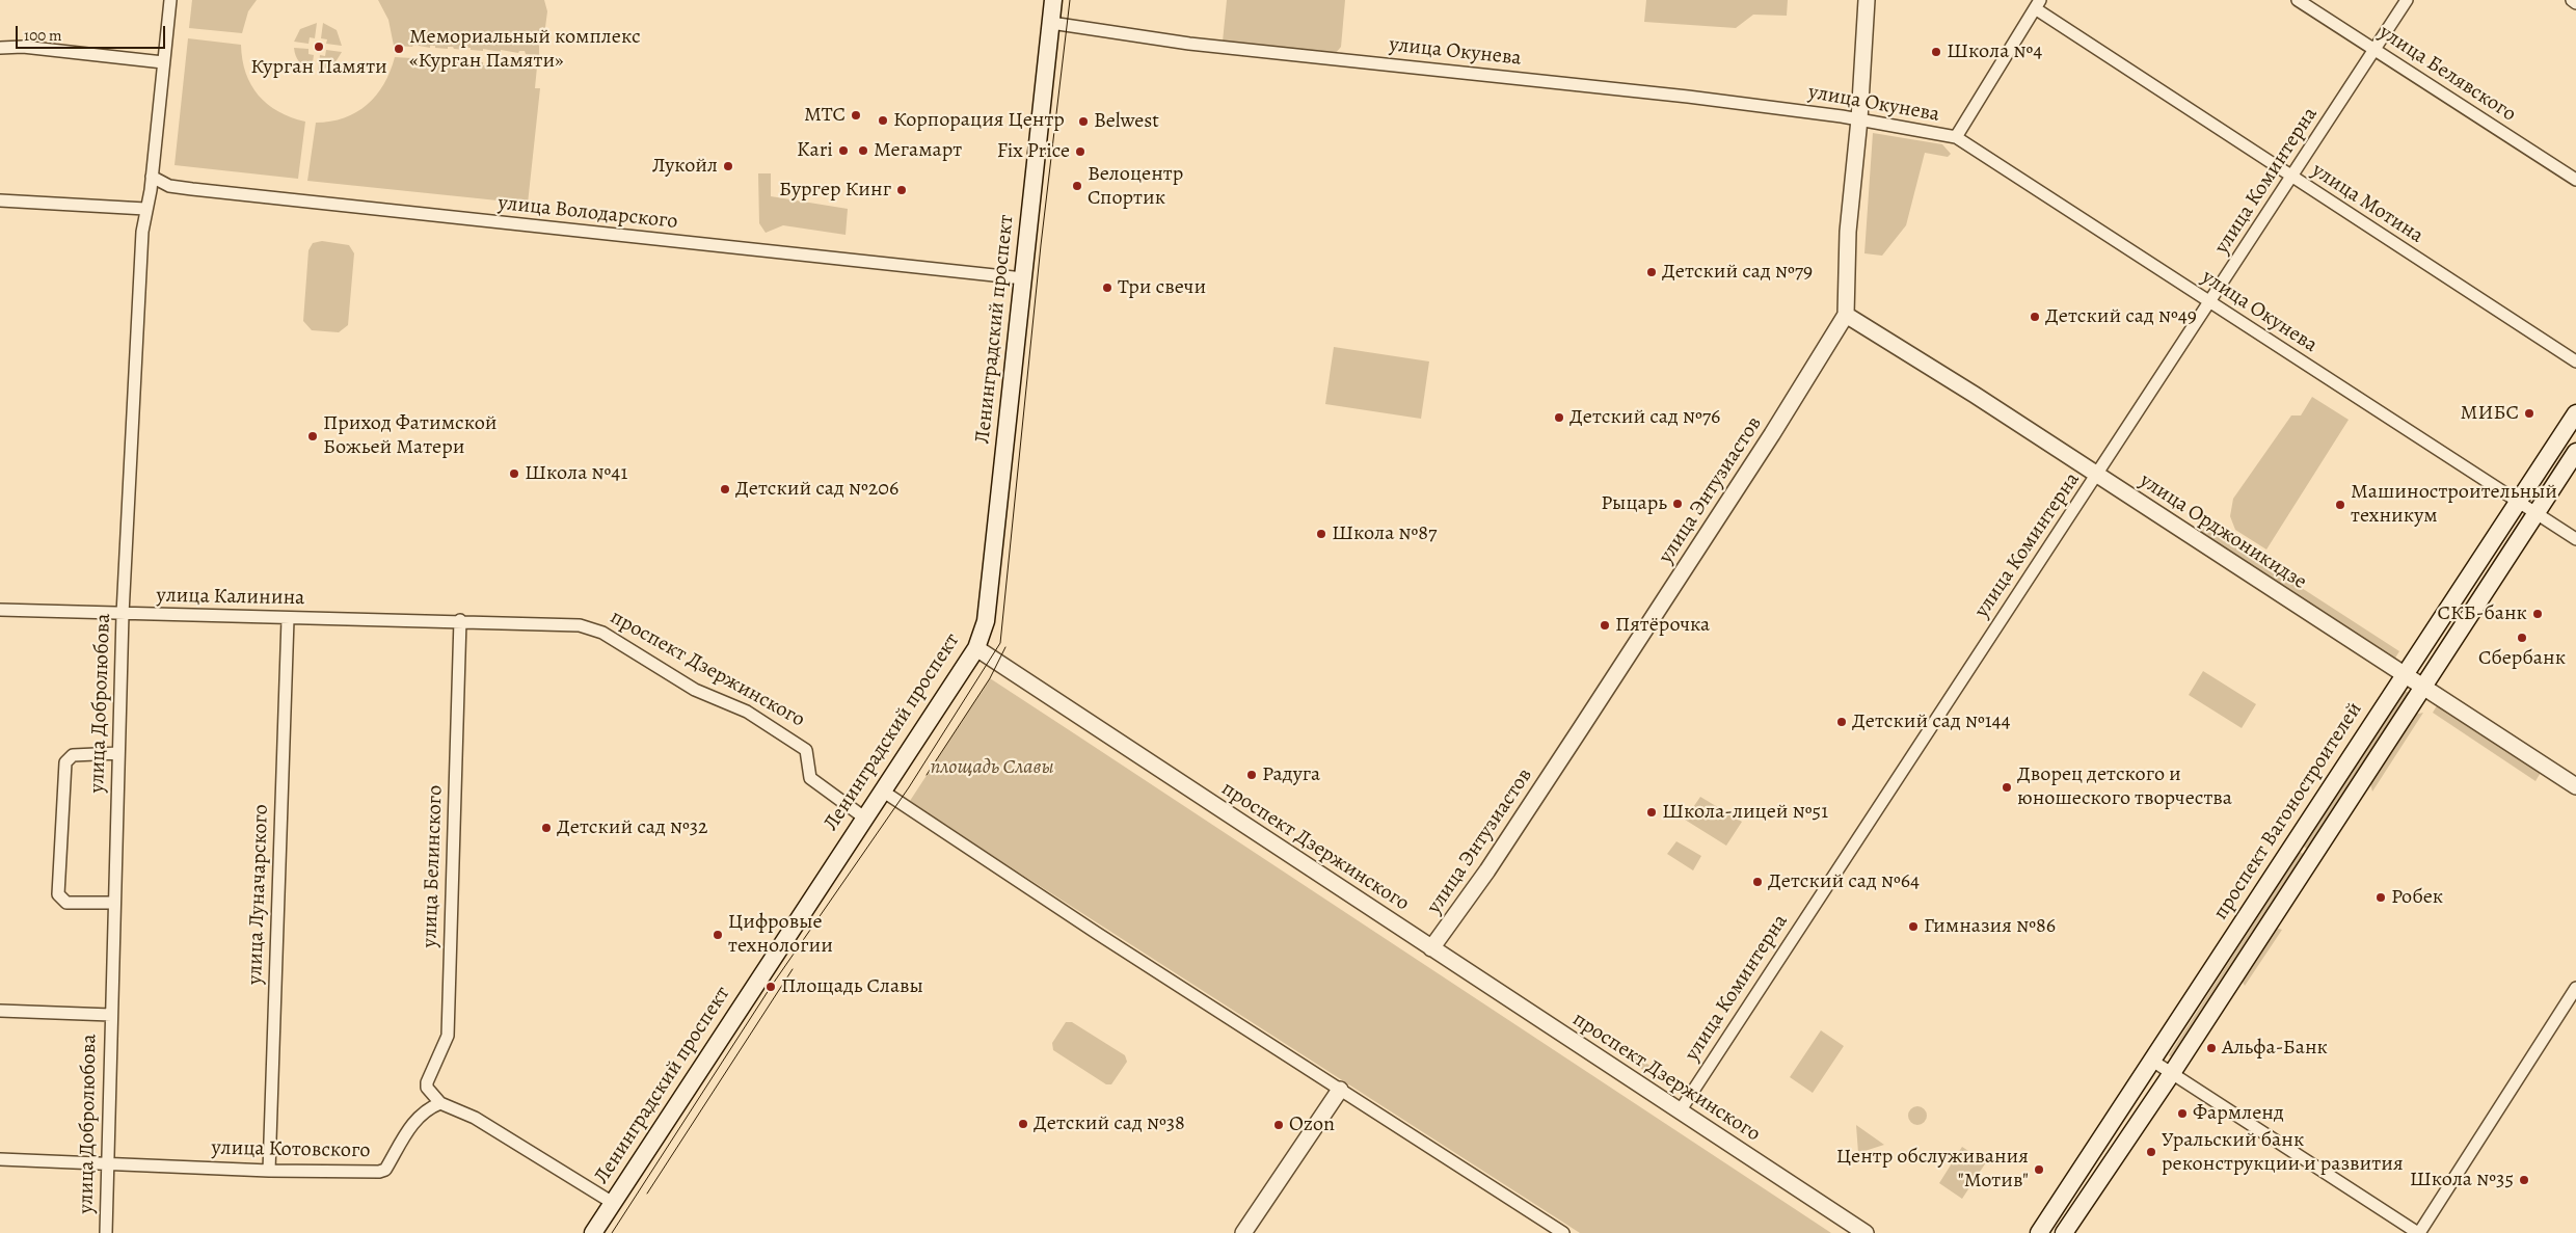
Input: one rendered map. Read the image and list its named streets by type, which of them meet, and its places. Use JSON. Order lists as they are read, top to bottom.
{
  "streets": {
    "main road": ["Ленинградский проспект", "проспект Вагоностроителей"],
    "street": [
      "улица Окунева",
      "улица Белявского",
      "улица Коминтерна",
      "улица Мотина",
      "улица Володарского",
      "улица Энтузиастов",
      "улица Орджоникидзе",
      "улица Калинина",
      "проспект Дзержинского",
      "улица Добролюбова",
      "улица Белинского",
      "улица Луначарского",
      "улица Котовского"
    ]
  },
  "crossings": [
    ["улица Окунева", "улица Коминтерна"],
    ["улица Окунева", "Ленинградский проспект"],
    ["улица Окунева", "проспект Вагоностроителей"],
    ["улица Белявского", "улица Коминтерна"],
    ["улица Коминтерна", "улица Мотина"],
    ["улица Коминтерна", "улица Орджоникидзе"],
    ["улица Коминтерна", "проспект Дзержинского"],
    ["улица Володарского", "Ленинградский проспект"],
    ["улица Володарского", "улица Добролюбова"],
    ["Ленинградский проспект", "проспект Дзержинского"],
    ["улица Энтузиастов", "улица Орджоникидзе"],
    ["улица Энтузиастов", "проспект Дзержинского"],
    ["улица Орджоникидзе", "проспект Вагоностроителей"],
    ["улица Калинина", "проспект Дзержинского"],
    ["улица Калинина", "улица Добролюбова"],
    ["улица Калинина", "улица Белинского"],
    ["улица Калинина", "улица Луначарского"],
    ["проспект Дзержинского", "улица Белинского"],
    ["улица Добролюбова", "улица Котовского"],
    ["улица Белинского", "улица Котовского"],
    ["улица Луначарского", "улица Котовского"]
  ],
  "parks": ["площадь Славы"],
  "places": [
    "Курган Памяти",
    "Мемориальный комплекс «Курган Памяти»",
    "Школа №4",
    "МТС",
    "Корпорация Центр",
    "Belwest",
    "Kari",
    "Мегамарт",
    "Fix Price",
    "Лукойл",
    "Велоцентр Спортик",
    "Бургер Кинг",
    "Детский сад №79",
    "Три свечи",
    "Детский сад №49",
    "МИБС",
    "Детский сад №76",
    "Приход Фатимской Божьей Матери",
    "Школа №41",
    "Детский сад №206",
    "Рыцарь",
    "Машиностроительный техникум",
    "Школа №87",
    "СКБ-банк",
    "Пятёрочка",
    "Сбербанк",
    "Детский сад №144",
    "Радуга",
    "Дворец детского и юношеского творчества",
    "Школа-лицей №51",
    "Детский сад №32",
    "Детский сад №64",
    "Робек",
    "Гимназия №86",
    "Цифровые технологии",
    "Площадь Славы",
    "Альфа-Банк",
    "Фармленд",
    "Детский сад №38",
    "Ozon",
    "Уральский банк реконструкции и развития",
    "Центр обслуживания \"Мотив\"",
    "Школа №35"
  ],
  "scale_bar": "100 m"
}
